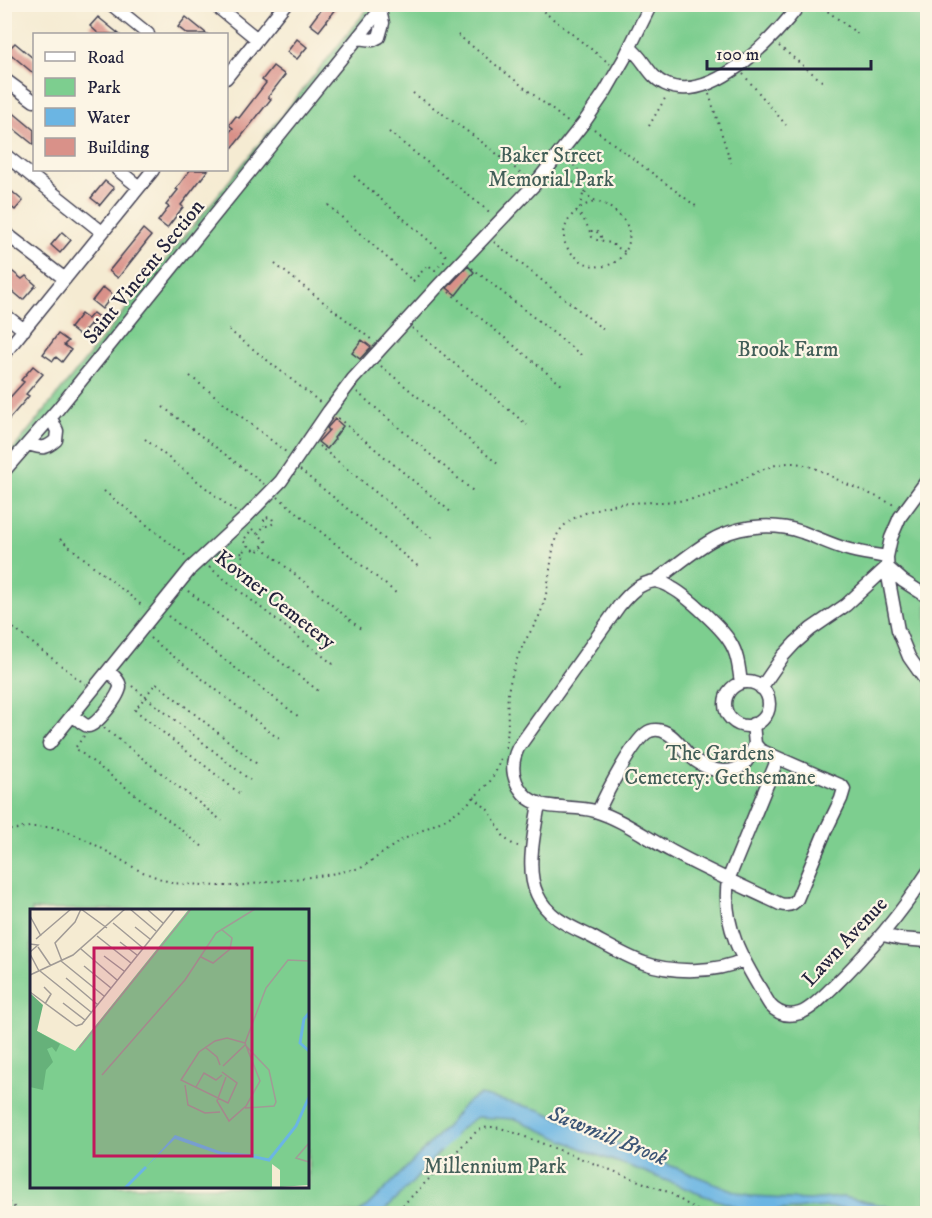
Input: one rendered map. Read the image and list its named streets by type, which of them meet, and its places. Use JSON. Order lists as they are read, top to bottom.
{
  "streets": {
    "street": ["Saint Vincent Section", "Lawn Avenue"],
    "path": ["Kovner Cemetery"]
  },
  "water": ["Sawmill Brook"],
  "parks": [
    "Baker Street Memorial Park",
    "Brook Farm",
    "The Gardens Cemetery: Gethsemane",
    "Millennium Park"
  ],
  "legend": [
    "Road",
    "Park",
    "Water",
    "Building"
  ],
  "scale_bar": "100 m"
}
